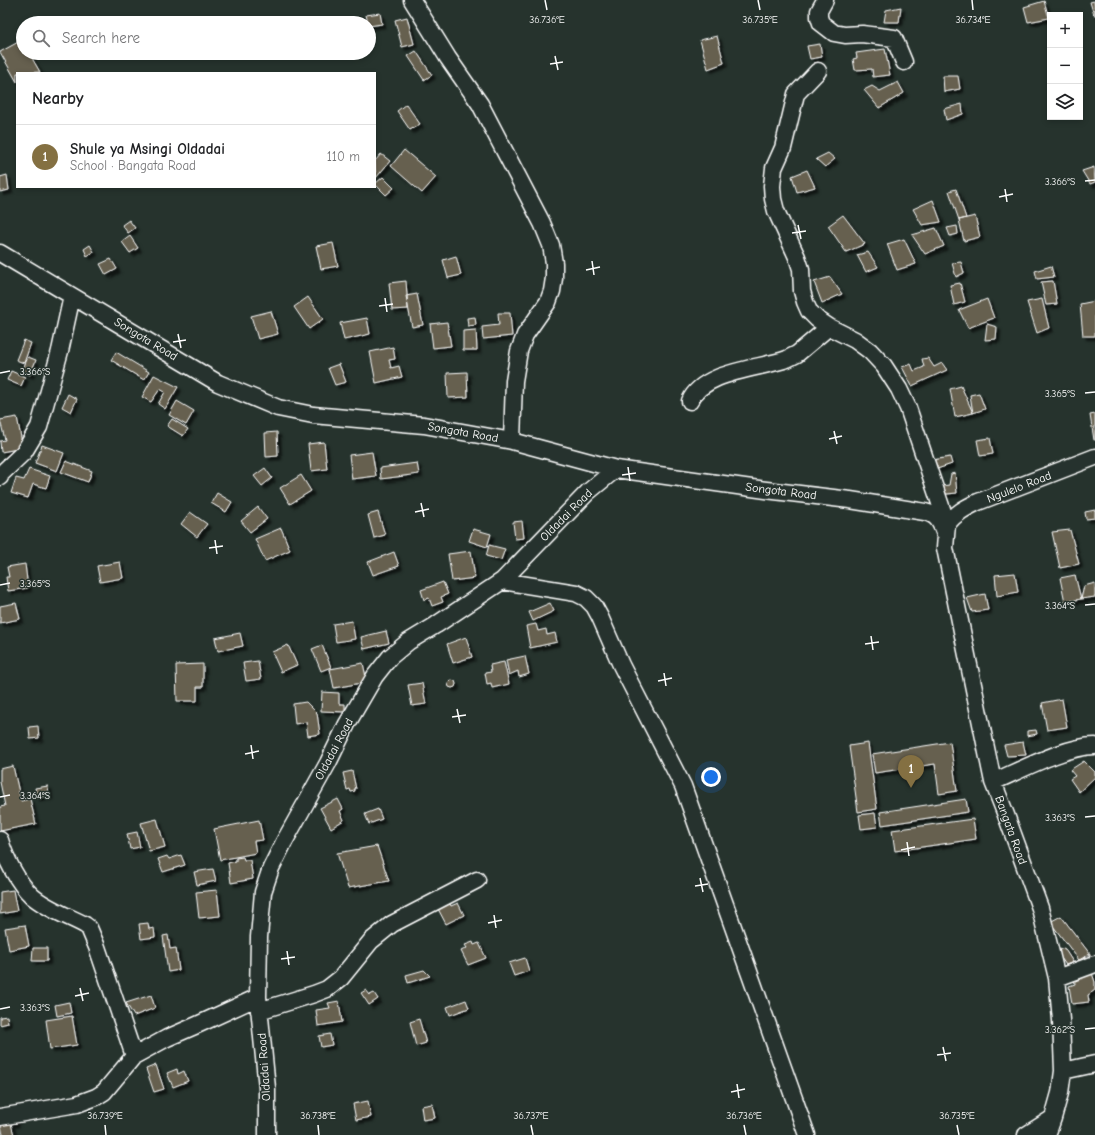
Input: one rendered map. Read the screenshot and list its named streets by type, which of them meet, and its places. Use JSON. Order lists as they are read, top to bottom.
{
  "streets": {
    "street": [
      "Songota Road",
      "Ngulelo Road",
      "Oldadai Road",
      "Bangata Road"
    ]
  },
  "crossings": [
    ["Songota Road", "Ngulelo Road"],
    ["Songota Road", "Oldadai Road"],
    ["Songota Road", "Bangata Road"],
    ["Ngulelo Road", "Bangata Road"]
  ],
  "page": {
    "map_buttons": ["+", "−"],
    "search": "Search here",
    "heading": "Nearby",
    "list": [
      {
        "mark": "1",
        "name": "Shule ya Msingi Oldadai",
        "note": "School · Bangata Road",
        "value": "110 m"
      }
    ],
    "pins": "1"
  },
  "coordinates": [
    "36.736°E",
    "36.735°E",
    "36.734°E",
    "3.366°S",
    "3.365°S",
    "3.364°S",
    "3.363°S",
    "3.362°S",
    "36.739°E",
    "36.738°E",
    "36.737°E"
  ]
}
